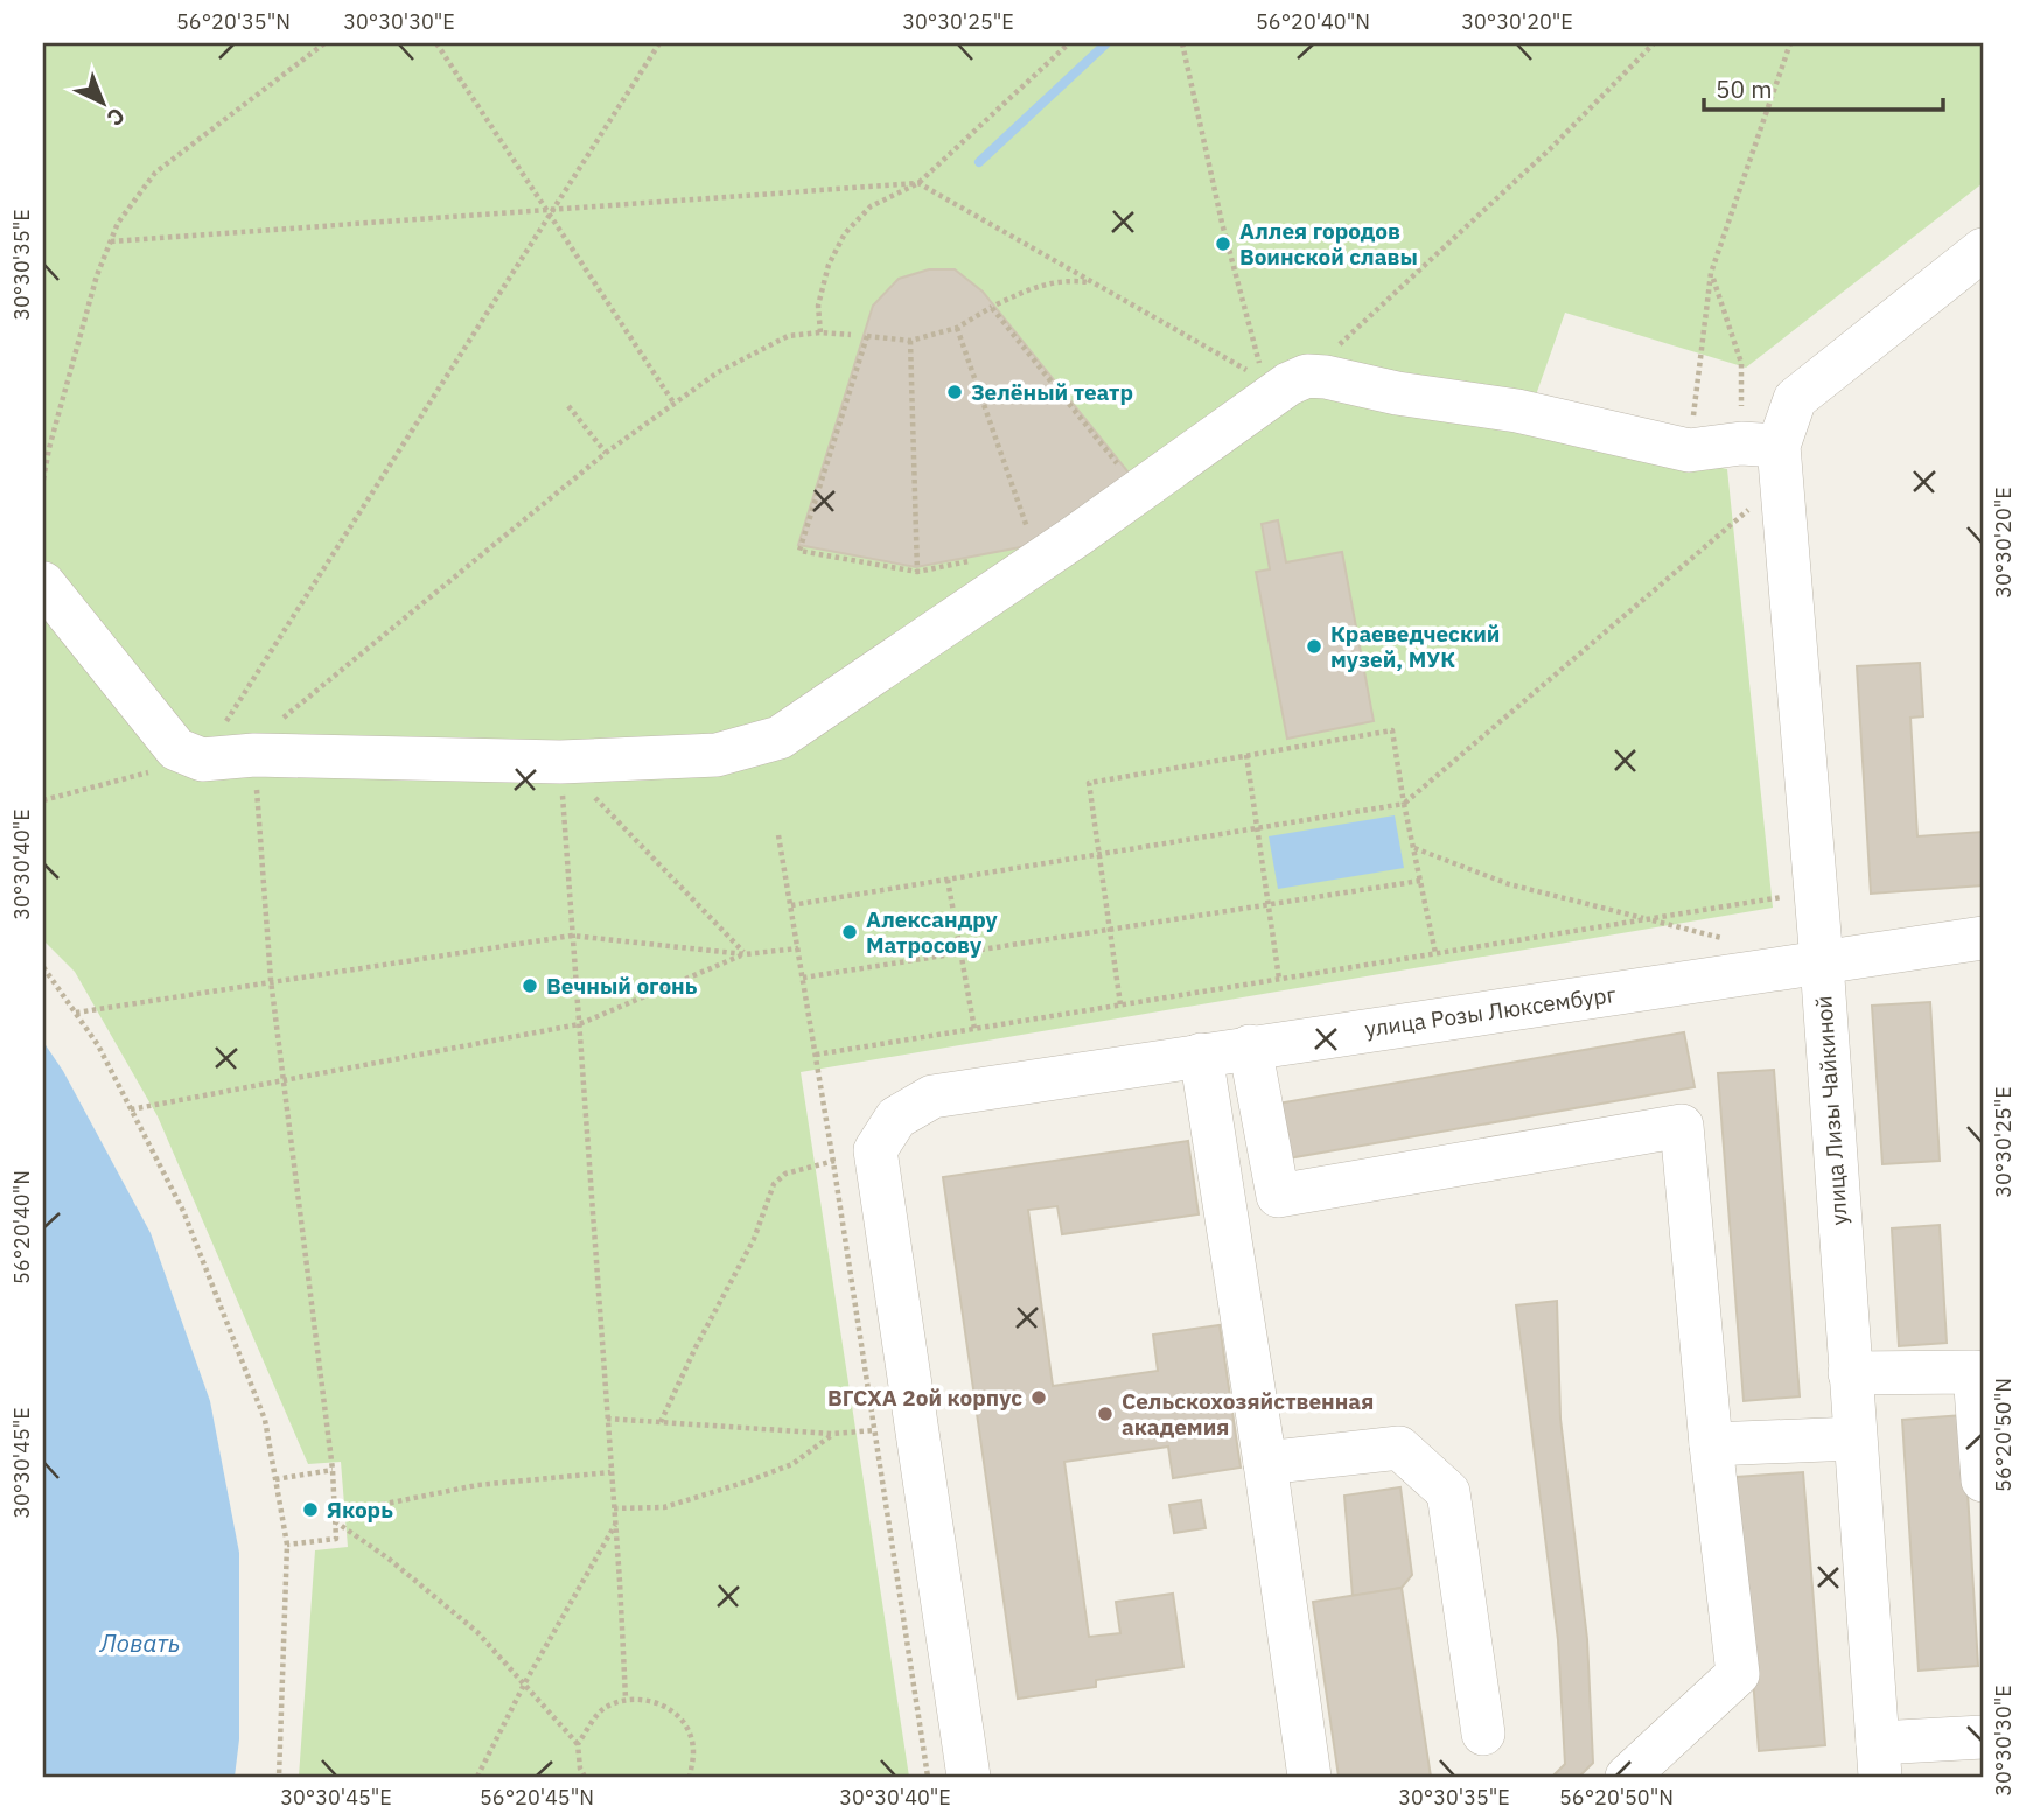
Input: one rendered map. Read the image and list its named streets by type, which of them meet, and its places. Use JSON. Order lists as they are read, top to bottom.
{
  "streets": {
    "street": ["улица Розы Люксембург", "улица Лизы Чайкиной"]
  },
  "crossings": [
    ["улица Розы Люксембург", "улица Лизы Чайкиной"]
  ],
  "water": ["Ловать"],
  "places": [
    "Аллея городов Воинской славы",
    "Зелёный театр",
    "Краеведческий музей, МУК",
    "Александру Матросову",
    "Вечный огонь",
    "ВГСХА 2ой корпус",
    "Сельскохозяйственная академия",
    "Якорь"
  ],
  "scale_bar": "50 m",
  "north": "bottom right",
  "coordinates": [
    "56°20'35\"N",
    "30°30'30\"E",
    "30°30'25\"E",
    "56°20'40\"N",
    "30°30'20\"E",
    "30°30'35\"E",
    "30°30'40\"E",
    "56°20'50\"N",
    "30°30'45\"E",
    "56°20'45\"N"
  ]
}
